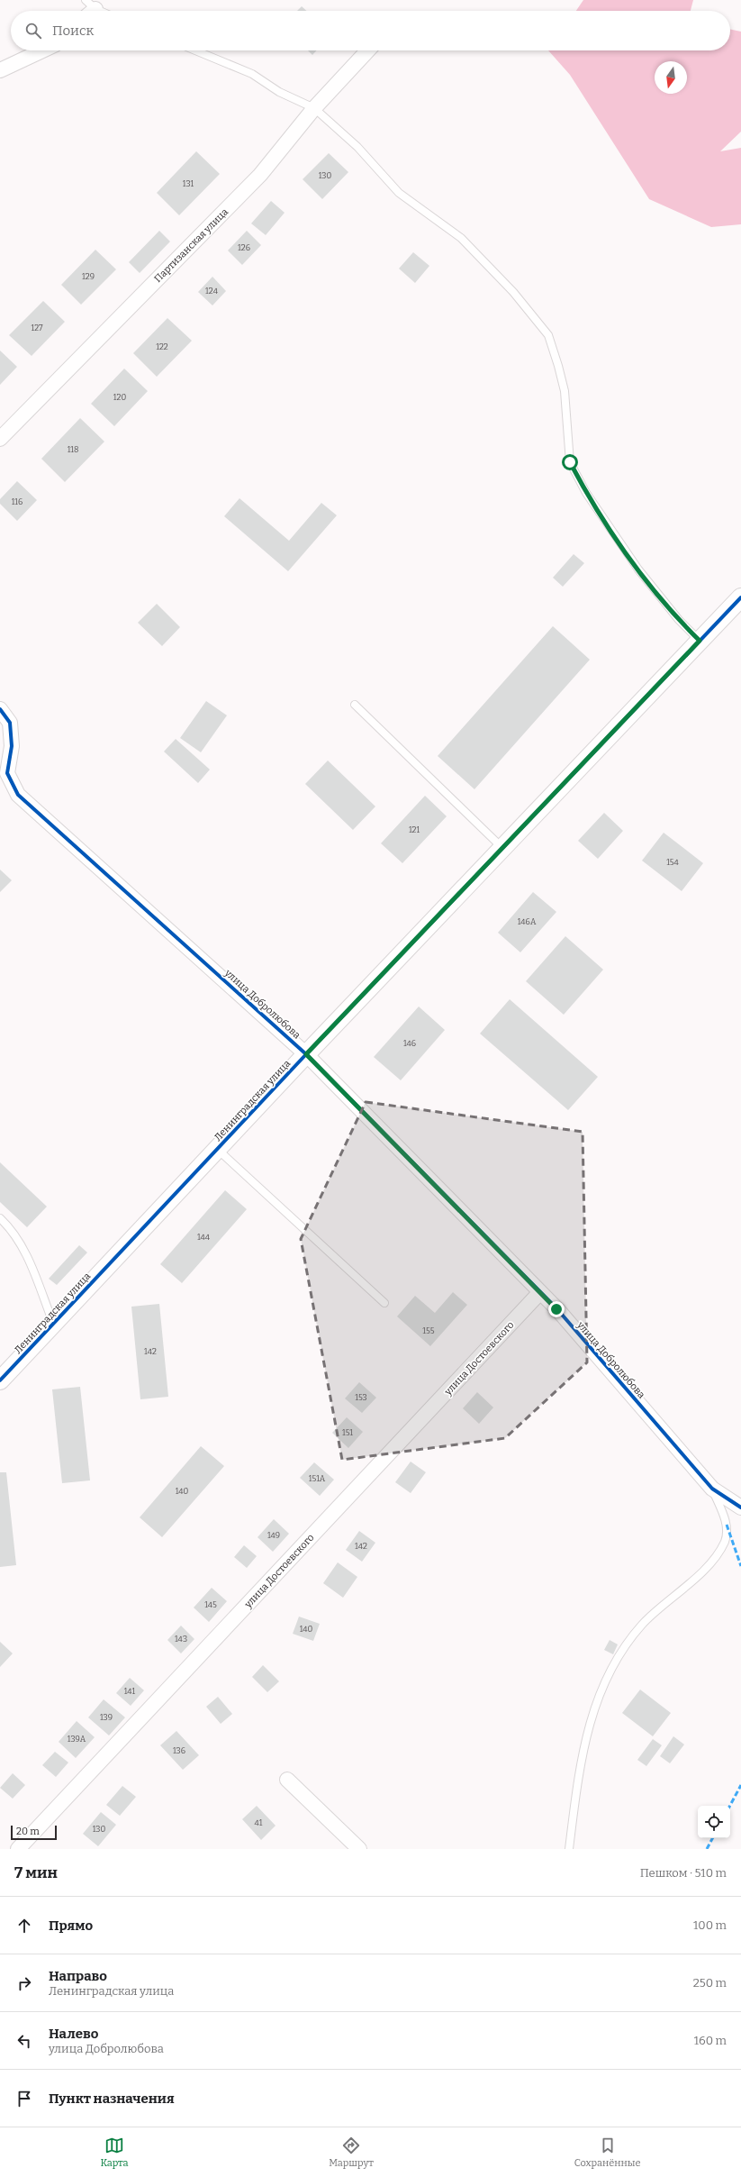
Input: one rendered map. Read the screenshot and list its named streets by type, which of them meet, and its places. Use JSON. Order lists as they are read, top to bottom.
{
  "streets": {
    "street": [
      "Партизанская улица",
      "улица Добролюбова",
      "Ленинградская улица",
      "улица Достоевского"
    ]
  },
  "crossings": [
    ["улица Добролюбова", "Ленинградская улица"],
    ["улица Добролюбова", "улица Достоевского"]
  ],
  "house_numbers": [
    "130",
    "131",
    "126",
    "129",
    "124",
    "127",
    "122",
    "120",
    "118",
    "116",
    "121",
    "154",
    "146А",
    "146",
    "144",
    "155",
    "142",
    "153",
    "151",
    "151А",
    "140",
    "149",
    "142",
    "145",
    "140",
    "143",
    "141",
    "139",
    "139А",
    "136",
    "41",
    "130"
  ],
  "scale_bar": "20 m",
  "north": "bottom",
  "page": {
    "search": "Поиск",
    "scale": "20 m",
    "heading": ["7 мин", "Пешком · 510 m"],
    "list": [
      ["Прямо", "100 m"],
      ["Направо", "Ленинградская улица", "250 m"],
      ["Налево", "улица Добролюбова", "160 m"],
      "Пункт назначения"
    ],
    "nav": ["Карта", "Маршрут", "Сохранённые"]
  }
}
